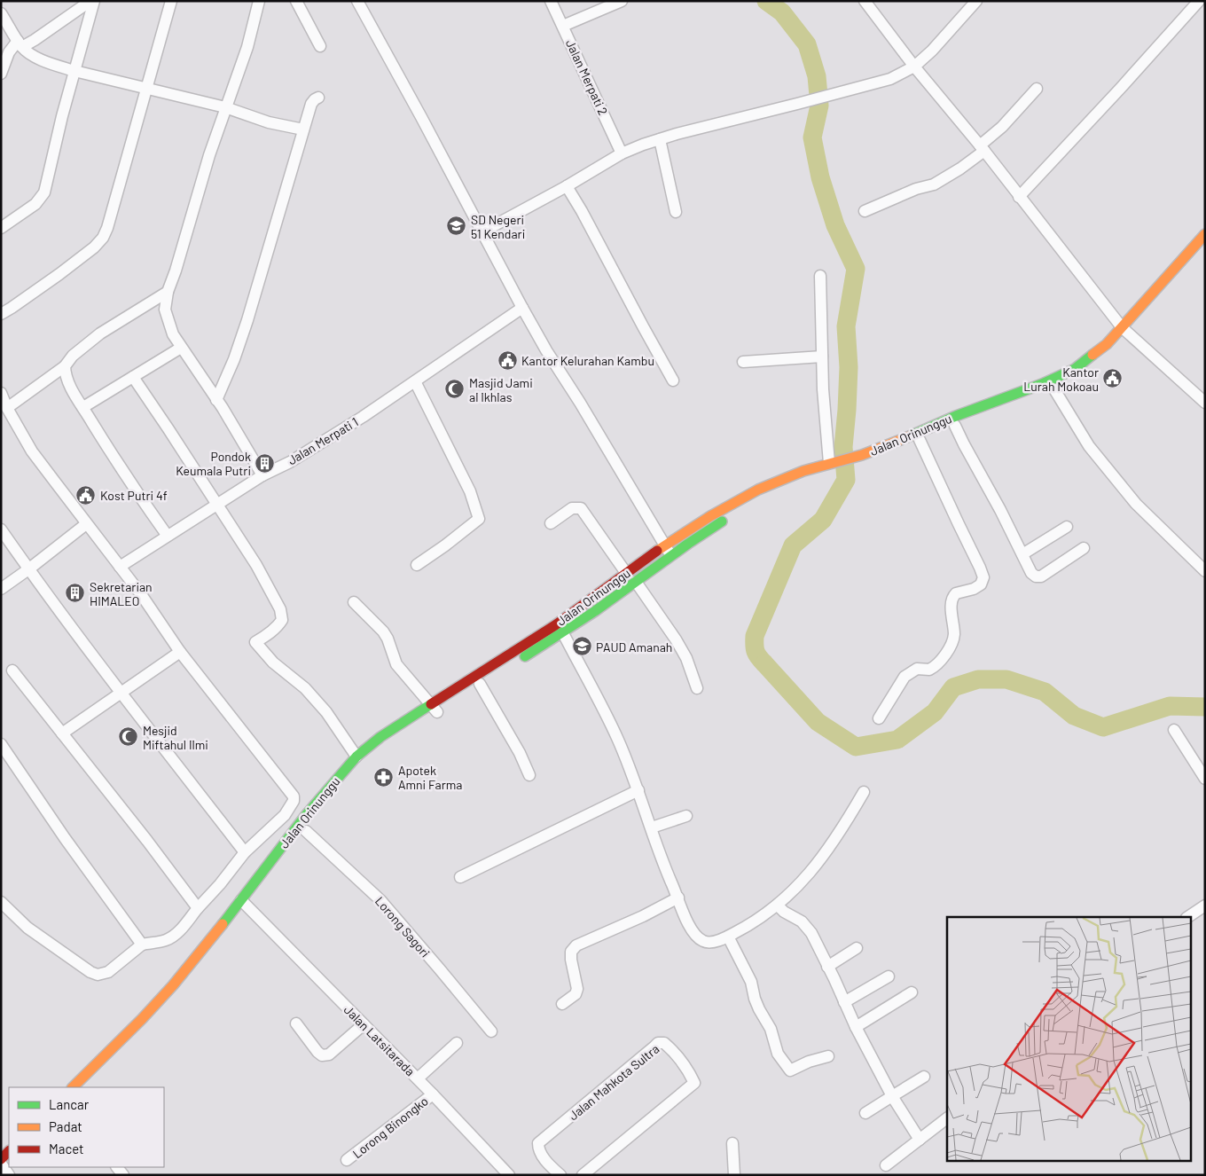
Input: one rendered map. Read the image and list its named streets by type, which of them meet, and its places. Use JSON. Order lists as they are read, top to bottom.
{
  "streets": {
    "street": [
      "Jalan Merpati 2",
      "Jalan Orinunggu",
      "Jalan Merpati 1",
      "Lorong Sagori",
      "Jalan Latsitarada",
      "Jalan Mahkota Sultra",
      "Lorong Binongko"
    ]
  },
  "crossings": [
    ["Jalan Orinunggu", "Lorong Sagori"],
    ["Jalan Orinunggu", "Jalan Latsitarada"],
    ["Jalan Latsitarada", "Lorong Binongko"]
  ],
  "places": {
    "school or university": ["SD Negeri 51 Kendari", "PAUD Amanah"],
    "public building": ["Kantor Kelurahan Kambu", "Kantor Lurah Mokoau", "Kost Putri 4f"],
    "mosque": ["Masjid Jami al Ikhlas", "Mesjid Miftahul Ilmi"],
    "building": ["Pondok Keumala Putri", "Sekretarian HIMALEO"],
    "pharmacy": ["Apotek Amni Farma"]
  },
  "legend": ["Lancar", "Padat", "Macet"]
}
